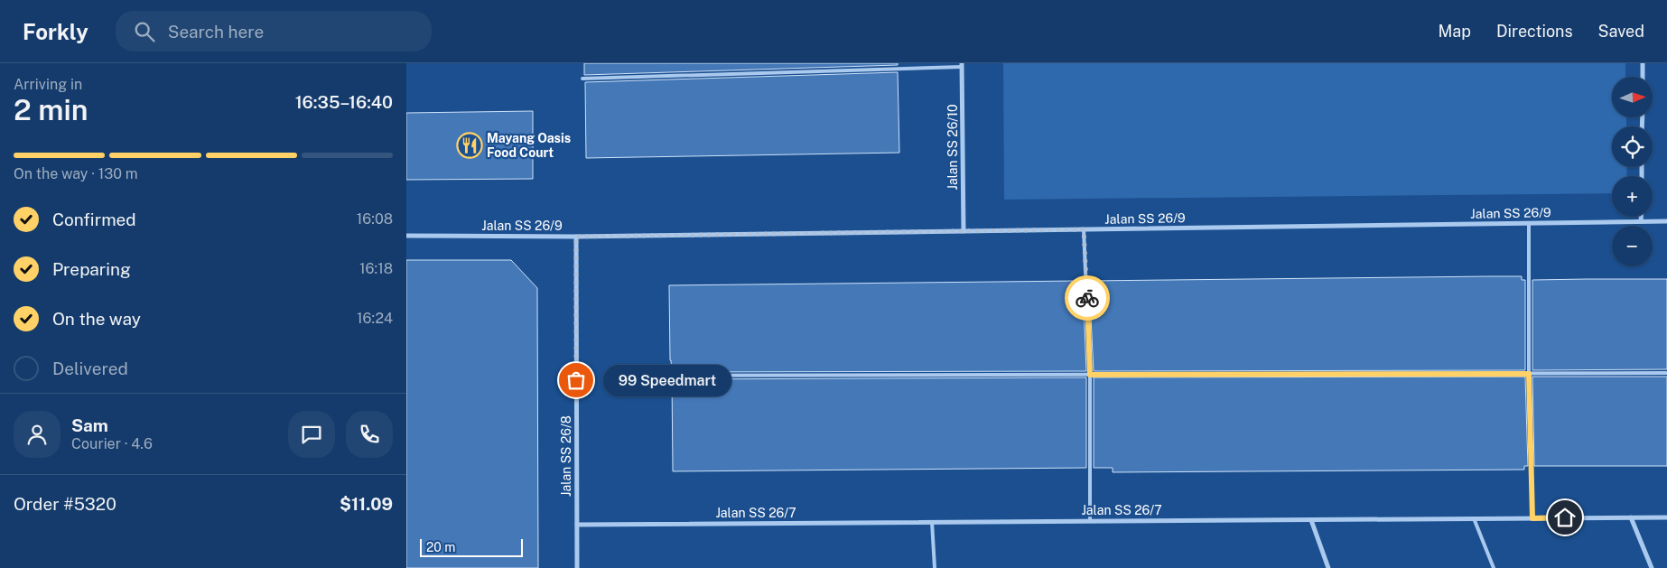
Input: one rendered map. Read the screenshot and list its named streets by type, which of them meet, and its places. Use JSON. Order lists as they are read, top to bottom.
{
  "streets": {
    "street": [
      "Jalan SS 26/10",
      "Jalan SS 26/9",
      "Jalan SS 26/8",
      "Jalan SS 26/7"
    ]
  },
  "crossings": [
    ["Jalan SS 26/10", "Jalan SS 26/9"],
    ["Jalan SS 26/9", "Jalan SS 26/8"],
    ["Jalan SS 26/8", "Jalan SS 26/7"]
  ],
  "places": {
    "restaurant": ["Mayang Oasis Food Court"],
    "other": ["99 Speedmart"]
  },
  "scale_bar": "20 m",
  "north": "right",
  "page": {
    "header": "Forkly",
    "search": "Search here",
    "nav": ["Map", "Directions", "Saved"],
    "heading": ["2 min", "Arriving in", "16:35–16:40"],
    "panel": [
      "Sam",
      "Courier · 4.6",
      "Order #5320",
      "$11.09"
    ],
    "map_buttons": ["+", "−"],
    "bar": "On the way · 130 m",
    "list": [
      ["Confirmed", "16:08"],
      ["Preparing", "16:18"],
      ["On the way", "16:24"],
      "Delivered"
    ],
    "bubble": "99 Speedmart",
    "scale": "20 m"
  }
}
